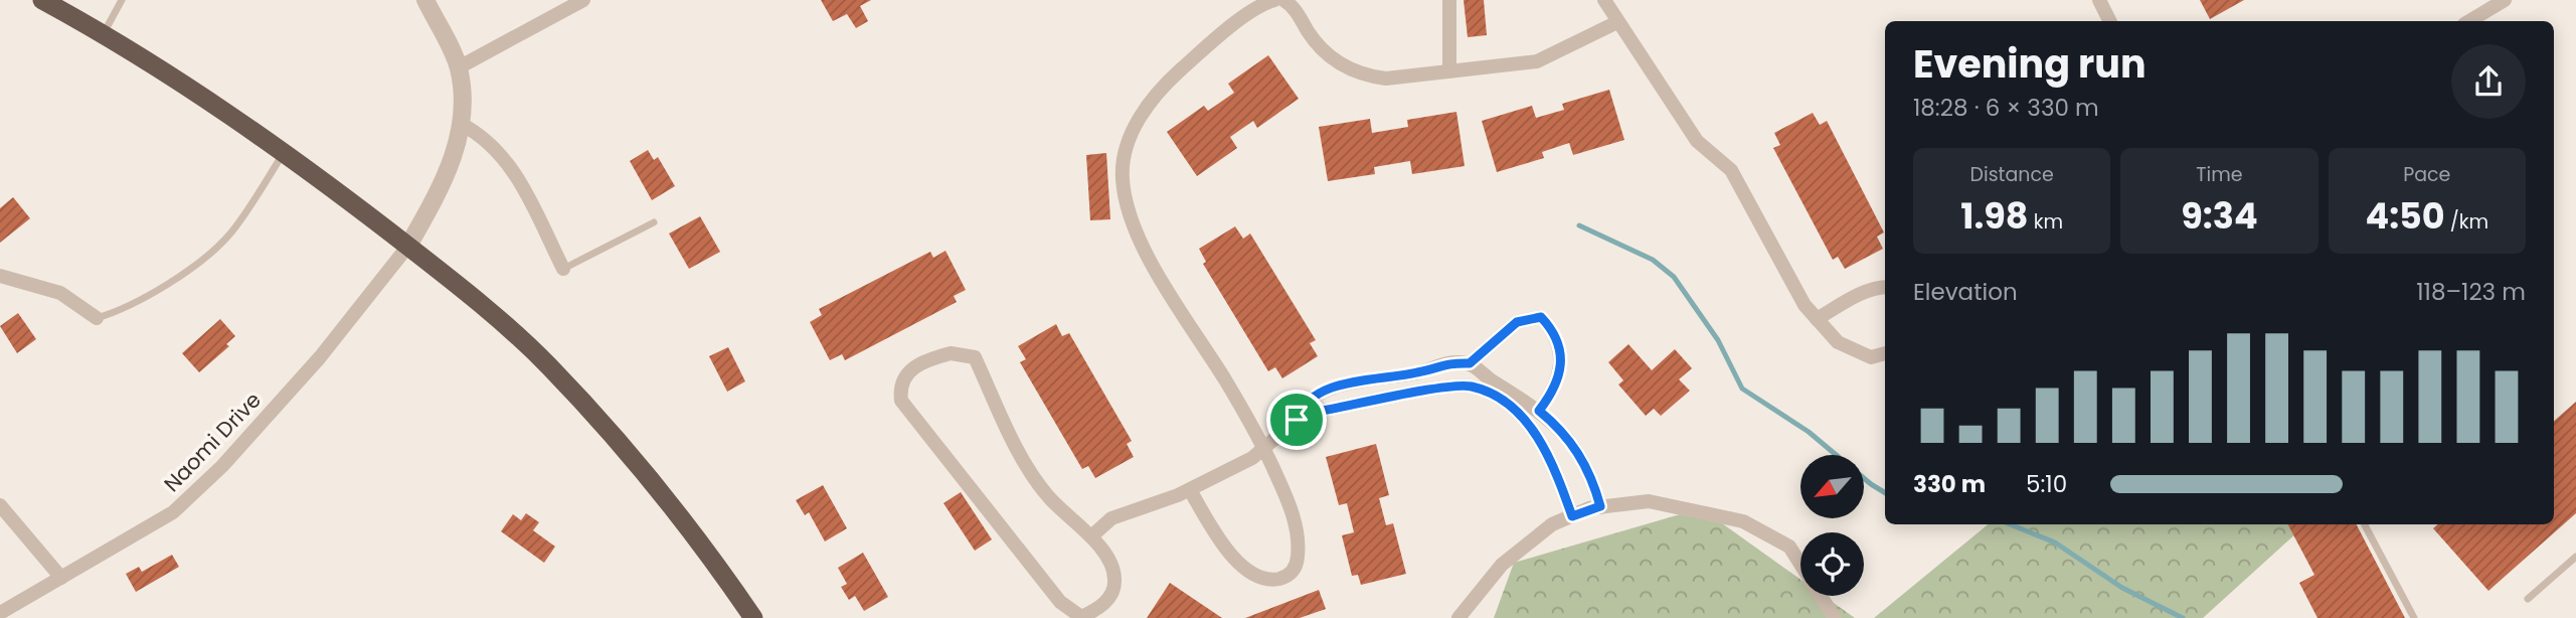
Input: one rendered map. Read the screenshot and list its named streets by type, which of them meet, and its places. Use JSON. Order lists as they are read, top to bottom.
{
  "streets": {
    "street": ["Naomi Drive"]
  },
  "north": "bottom left",
  "page": {
    "heading": ["Evening run", "18:28 · 6 × 330 m"],
    "stats": [
      ["Distance", "1.98 km"],
      ["Time", "9:34"],
      ["Pace", "4:50 /km"]
    ],
    "chart": ["Elevation", "118–123 m"],
    "list": [
      {
        "name": "330 m",
        "note": "5:10"
      }
    ]
  }
}
